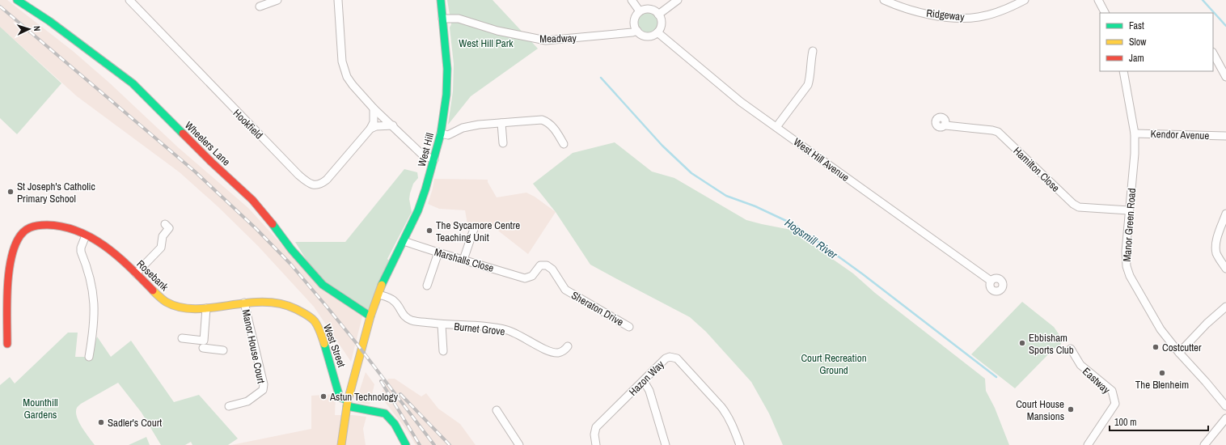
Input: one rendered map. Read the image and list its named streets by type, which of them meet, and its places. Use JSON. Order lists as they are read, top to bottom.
{
  "streets": {
    "street": [
      "Ridgeway",
      "Meadway",
      "Hookfield",
      "Kendor Avenue",
      "Wheelers Lane",
      "West Hill",
      "West Hill Avenue",
      "Hamilton Close",
      "Manor Green Road",
      "Marshalls Close",
      "Rosebank",
      "Sheraton Drive",
      "Burnet Grove",
      "West Street",
      "Manor House Court",
      "Hazon Way",
      "Eastway"
    ]
  },
  "crossings": [
    ["Meadway", "West Hill"],
    ["Meadway", "West Hill Avenue"],
    ["Kendor Avenue", "Manor Green Road"],
    ["Wheelers Lane", "West Hill"],
    ["West Hill", "Marshalls Close"],
    ["West Hill", "West Street"],
    ["Hamilton Close", "Manor Green Road"],
    ["Marshalls Close", "Sheraton Drive"],
    ["Rosebank", "West Street"],
    ["West Street", "Manor House Court"]
  ],
  "water": ["Hogsmill River"],
  "parks": ["West Hill Park", "Court Recreation Ground", "Mounthill Gardens"],
  "places": [
    "St Joseph's Catholic Primary School",
    "The Sycamore Centre Teaching Unit",
    "Ebbisham Sports Club",
    "Costcutter",
    "The Blenheim",
    "Astun Technology",
    "Court House Mansions",
    "Sadler's Court"
  ],
  "legend": ["Fast", "Slow", "Jam"],
  "scale_bar": "100 m",
  "north": "right"
}
